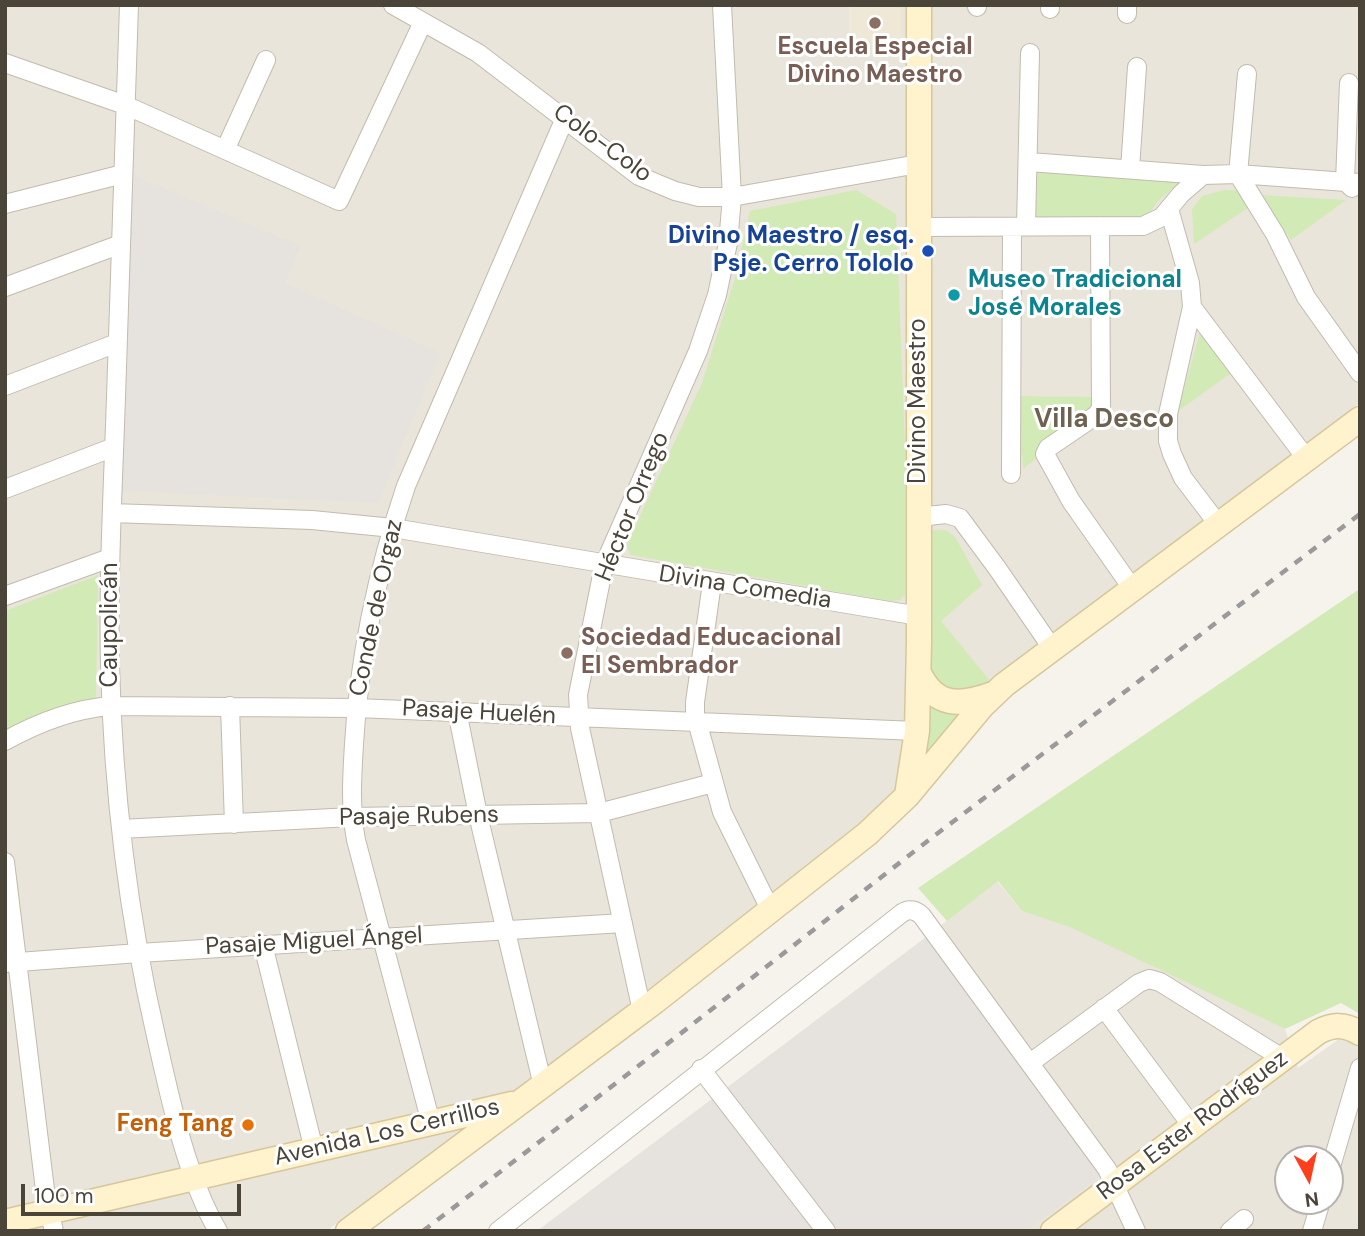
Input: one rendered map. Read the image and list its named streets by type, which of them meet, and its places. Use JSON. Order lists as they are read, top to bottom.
{
  "streets": {
    "street": [
      "Colo-Colo",
      "Divino Maestro",
      "Héctor Orrego",
      "Divina Comedia",
      "Conde de Orgaz",
      "Caupolicán",
      "Pasaje Huelén",
      "Pasaje Rubens",
      "Pasaje Miguel Ángel",
      "Rosa Ester Rodríguez",
      "Avenida Los Cerrillos"
    ]
  },
  "crossings": [
    ["Colo-Colo", "Divino Maestro"],
    ["Colo-Colo", "Héctor Orrego"],
    ["Colo-Colo", "Conde de Orgaz"],
    ["Divino Maestro", "Divina Comedia"],
    ["Divino Maestro", "Pasaje Huelén"],
    ["Héctor Orrego", "Divina Comedia"],
    ["Héctor Orrego", "Pasaje Huelén"],
    ["Héctor Orrego", "Pasaje Rubens"],
    ["Héctor Orrego", "Pasaje Miguel Ángel"],
    ["Divina Comedia", "Conde de Orgaz"],
    ["Divina Comedia", "Caupolicán"],
    ["Conde de Orgaz", "Pasaje Huelén"],
    ["Conde de Orgaz", "Pasaje Rubens"],
    ["Conde de Orgaz", "Pasaje Miguel Ángel"],
    ["Conde de Orgaz", "Avenida Los Cerrillos"],
    ["Caupolicán", "Pasaje Huelén"],
    ["Caupolicán", "Pasaje Rubens"],
    ["Caupolicán", "Pasaje Miguel Ángel"],
    ["Caupolicán", "Avenida Los Cerrillos"]
  ],
  "districts": ["Villa Desco"],
  "places": [
    "Escuela Especial Divino Maestro",
    "Divino Maestro / esq. Psje. Cerro Tololo",
    "Museo Tradicional José Morales",
    "Sociedad Educacional El Sembrador",
    "Feng Tang"
  ],
  "scale_bar": "100 m",
  "north": "bottom"
}
